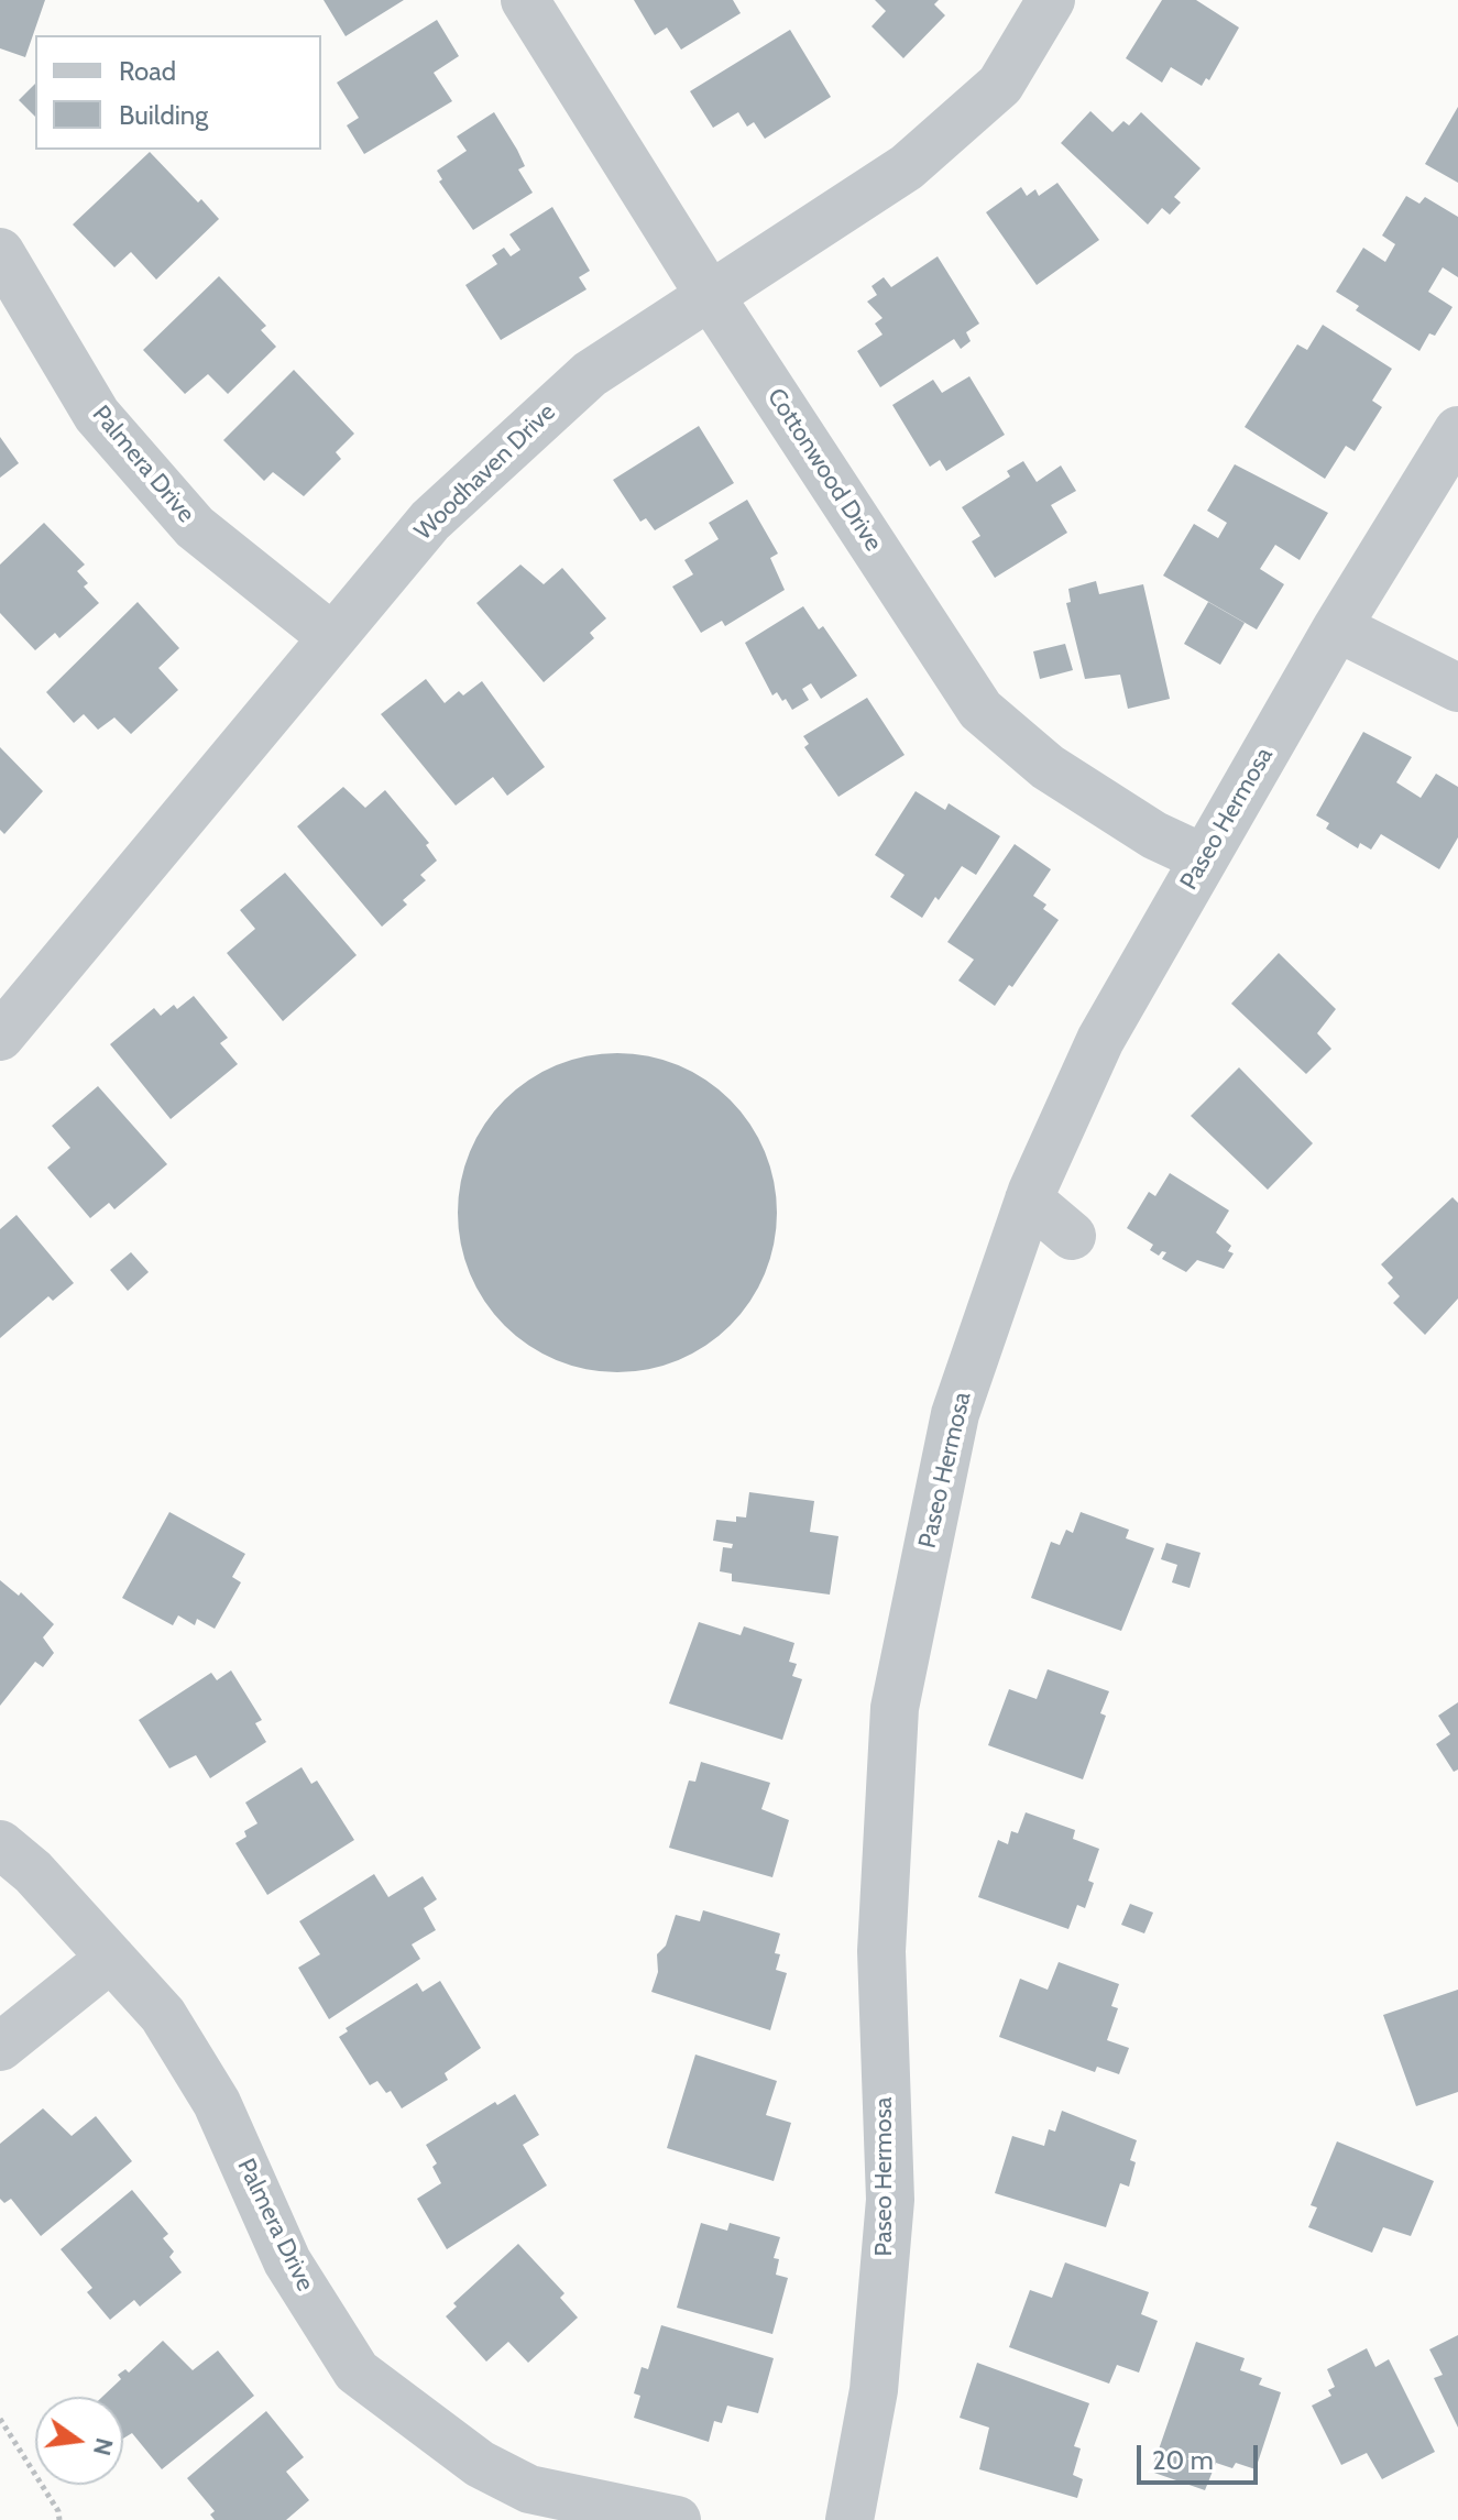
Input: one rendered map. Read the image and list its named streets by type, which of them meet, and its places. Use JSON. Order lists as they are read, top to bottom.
{
  "streets": {
    "street": [
      "Palmera Drive",
      "Cottonwood Drive",
      "Woodhaven Drive",
      "Paseo Hermosa"
    ]
  },
  "crossings": [
    ["Palmera Drive", "Woodhaven Drive"],
    ["Cottonwood Drive", "Woodhaven Drive"],
    ["Cottonwood Drive", "Paseo Hermosa"]
  ],
  "legend": ["Road", "Building"],
  "scale_bar": "20 m",
  "north": "right"
}
